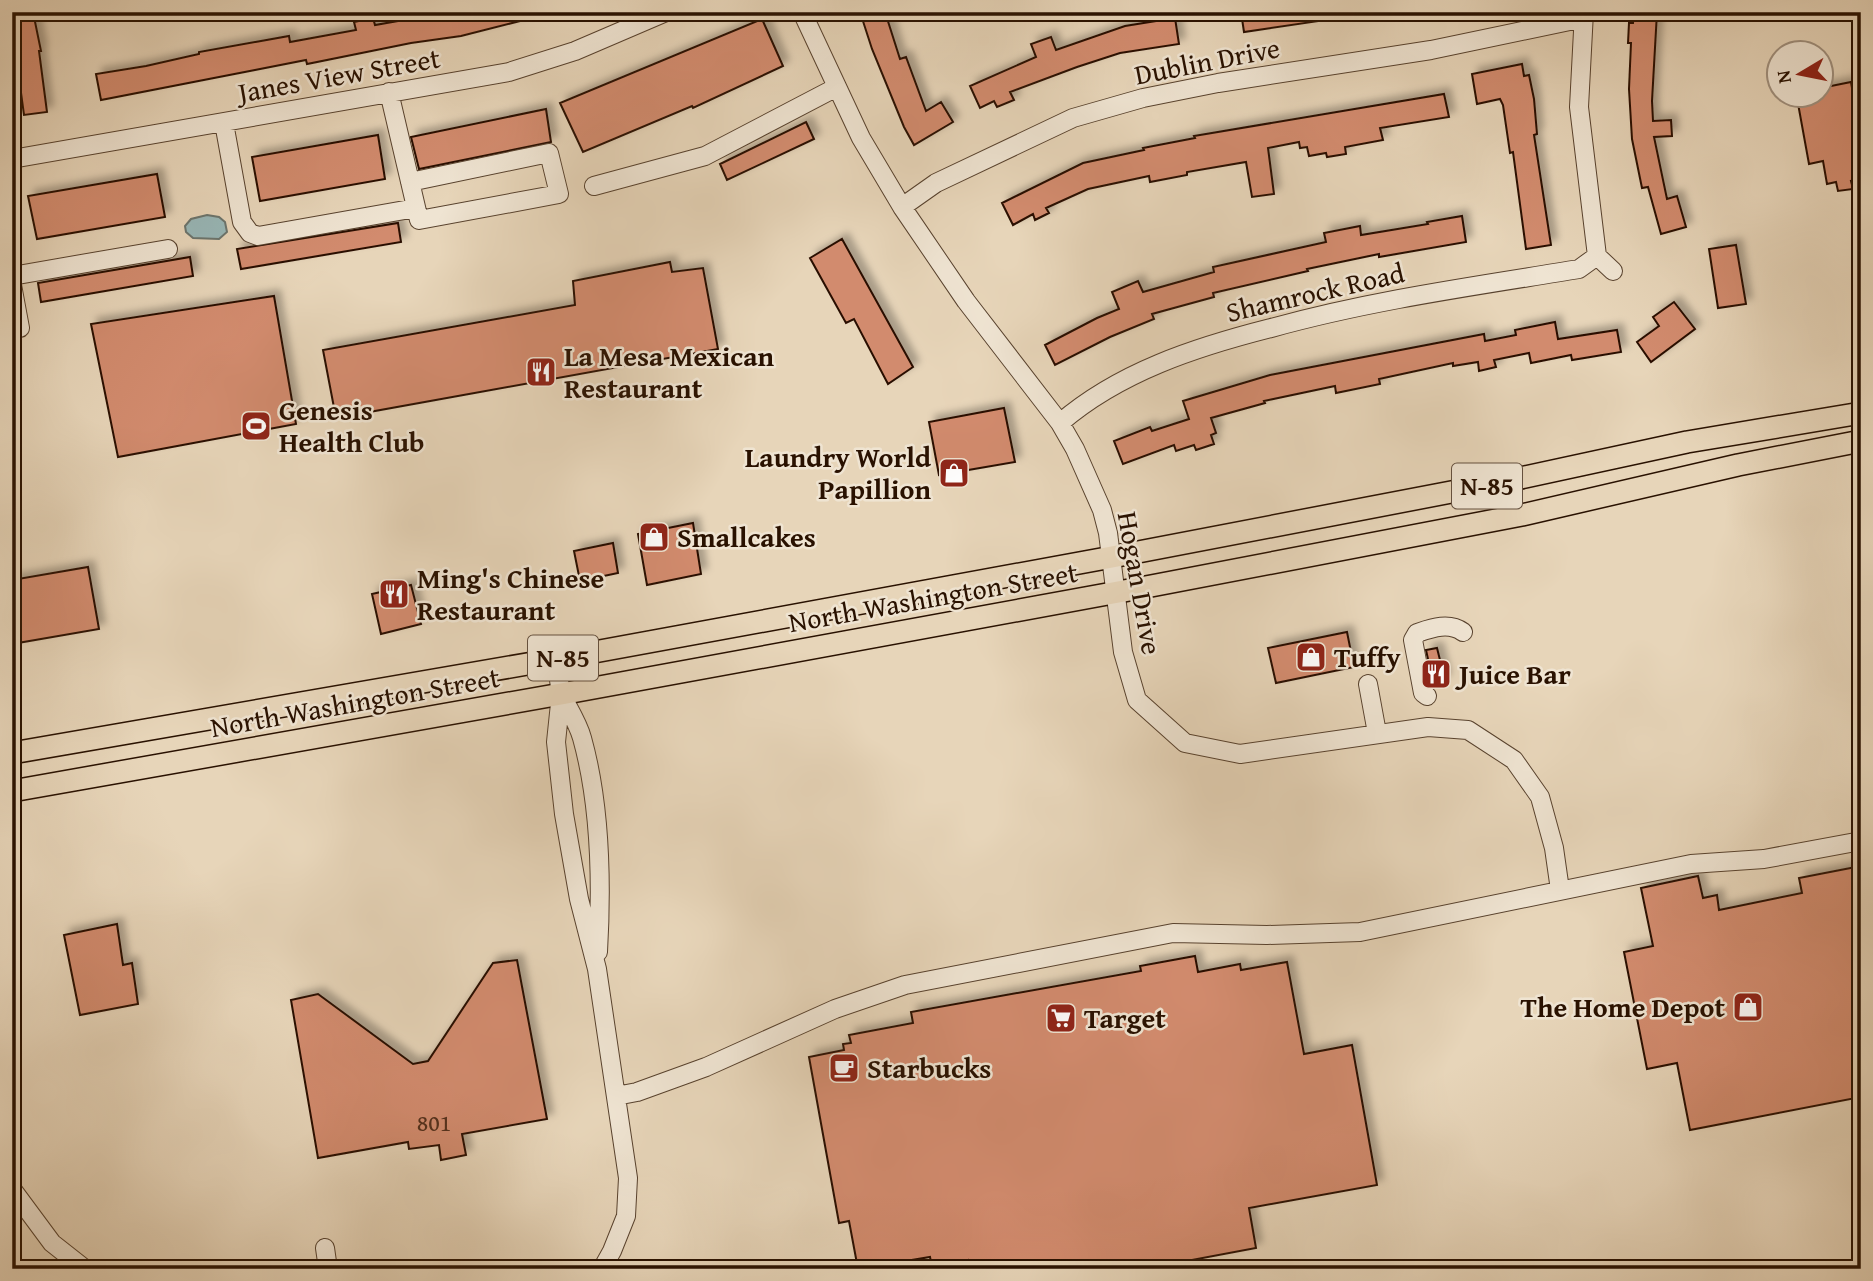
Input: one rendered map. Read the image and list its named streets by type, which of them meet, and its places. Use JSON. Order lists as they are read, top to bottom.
{
  "streets": {
    "main road": ["N-85", "North Washington Street"],
    "street": [
      "Dublin Drive",
      "Janes View Street",
      "Shamrock Road",
      "Hogan Drive"
    ]
  },
  "crossings": [
    ["Dublin Drive", "Hogan Drive"],
    ["Shamrock Road", "Hogan Drive"],
    ["Hogan Drive", "North Washington Street"]
  ],
  "places": {
    "restaurant": ["La Mesa Mexican Restaurant", "Ming's Chinese Restaurant", "Juice Bar"],
    "sports": ["Genesis Health Club"],
    "shop": [
      "Laundry World Papillion",
      "Smallcakes",
      "Tuffy",
      "The Home Depot"
    ],
    "supermarket": ["Target"],
    "cafe": ["Starbucks"]
  },
  "house_numbers": ["801"],
  "north": "left"
}
